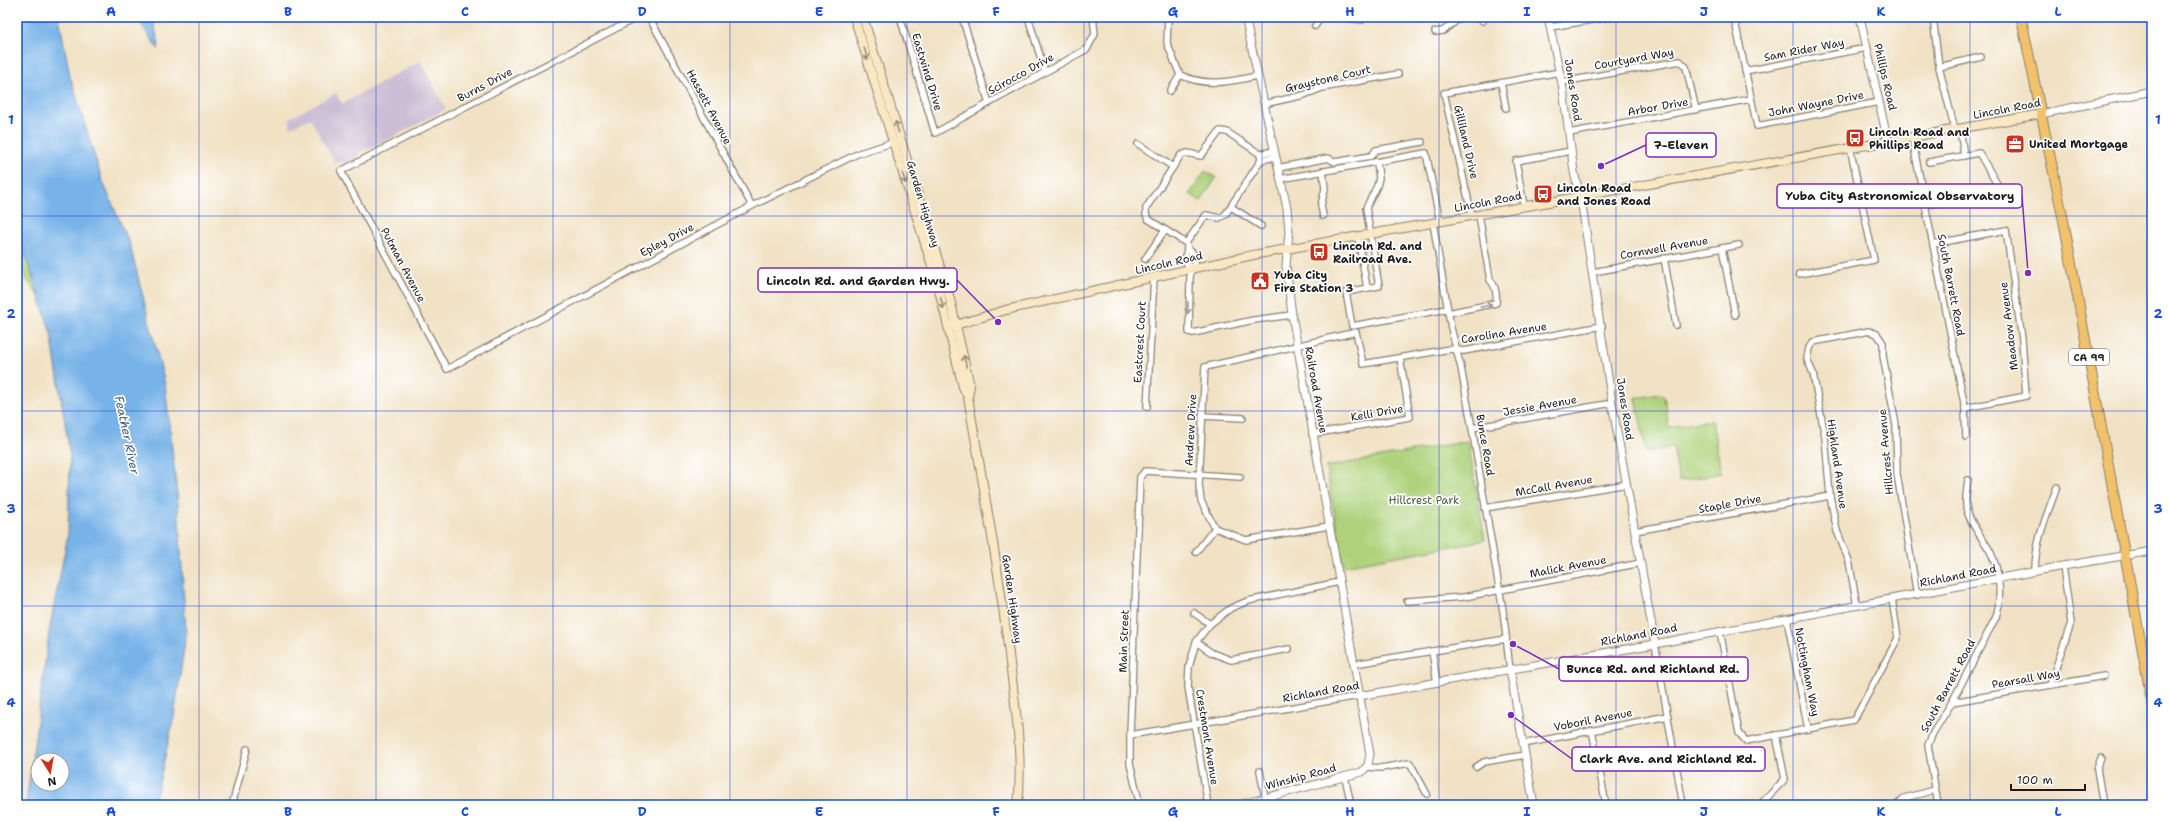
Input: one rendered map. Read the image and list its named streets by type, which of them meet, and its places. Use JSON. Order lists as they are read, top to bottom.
{
  "streets": {
    "highway": ["CA 99"],
    "main road": ["Lincoln Road", "Garden Highway"],
    "street": [
      "Sam Rider Way",
      "Courtyard Way",
      "Eastwind Drive",
      "Scirocco Drive",
      "Phillips Road",
      "Graystone Court",
      "Burns Drive",
      "Jones Road",
      "John Wayne Drive",
      "Hassett Avenue",
      "Arbor Drive",
      "Gilliland Drive",
      "Epley Drive",
      "Cornwell Avenue",
      "Putman Avenue",
      "South Barrett Road",
      "Meadow Avenue",
      "Carolina Avenue",
      "Eastcrest Court",
      "Railroad Avenue",
      "Jessie Avenue",
      "Kelli Drive",
      "Andrew Drive",
      "Bunce Road",
      "Hillcrest Avenue",
      "Highland Avenue",
      "McCall Avenue",
      "Staple Drive",
      "Malick Avenue",
      "Richland Road",
      "Main Street",
      "Nottingham Way",
      "Pearsall Way",
      "Voboril Avenue",
      "Crestmont Avenue",
      "Winship Road"
    ]
  },
  "crossings": [
    ["Sam Rider Way", "Phillips Road"],
    ["Courtyard Way", "Jones Road"],
    ["Courtyard Way", "Arbor Drive"],
    ["Eastwind Drive", "Scirocco Drive"],
    ["Phillips Road", "John Wayne Drive"],
    ["Phillips Road", "Lincoln Road"],
    ["Graystone Court", "Railroad Avenue"],
    ["Burns Drive", "Putman Avenue"],
    ["Jones Road", "Arbor Drive"],
    ["Jones Road", "Lincoln Road"],
    ["Jones Road", "Gilliland Drive"],
    ["Jones Road", "Cornwell Avenue"],
    ["Jones Road", "Carolina Avenue"],
    ["Jones Road", "Jessie Avenue"],
    ["Jones Road", "McCall Avenue"],
    ["Jones Road", "Staple Drive"],
    ["Jones Road", "Malick Avenue"],
    ["Jones Road", "Richland Road"],
    ["Jones Road", "Voboril Avenue"],
    ["John Wayne Drive", "Arbor Drive"],
    ["Hassett Avenue", "Epley Drive"],
    ["Lincoln Road", "Gilliland Drive"],
    ["Lincoln Road", "Garden Highway"],
    ["Lincoln Road", "South Barrett Road"],
    ["Lincoln Road", "Eastcrest Court"],
    ["Lincoln Road", "CA 99"],
    ["Lincoln Road", "Railroad Avenue"],
    ["Lincoln Road", "Bunce Road"],
    ["Garden Highway", "Epley Drive"],
    ["Epley Drive", "Putman Avenue"],
    ["South Barrett Road", "Meadow Avenue"],
    ["South Barrett Road", "Richland Road"],
    ["South Barrett Road", "Pearsall Way"],
    ["Carolina Avenue", "Kelli Drive"],
    ["Carolina Avenue", "Andrew Drive"],
    ["Carolina Avenue", "Bunce Road"],
    ["CA 99", "Richland Road"],
    ["Railroad Avenue", "Kelli Drive"],
    ["Railroad Avenue", "Andrew Drive"],
    ["Railroad Avenue", "Richland Road"],
    ["Railroad Avenue", "Crestmont Avenue"],
    ["Railroad Avenue", "Winship Road"],
    ["Jessie Avenue", "Bunce Road"],
    ["Andrew Drive", "Main Street"],
    ["Bunce Road", "McCall Avenue"],
    ["Bunce Road", "Malick Avenue"],
    ["Bunce Road", "Richland Road"],
    ["Hillcrest Avenue", "Highland Avenue"],
    ["Hillcrest Avenue", "Richland Road"],
    ["Highland Avenue", "Staple Drive"],
    ["Highland Avenue", "Richland Road"],
    ["Richland Road", "Main Street"],
    ["Richland Road", "Nottingham Way"],
    ["Richland Road", "Crestmont Avenue"]
  ],
  "water": ["Feather River"],
  "parks": ["Hillcrest Park"],
  "places": {
    "bus stop": ["Lincoln Road and Phillips Road", "Lincoln Road and Jones Road", "Lincoln Rd. and Railroad Ave."],
    "office": ["United Mortgage"],
    "other": [
      "7-Eleven",
      "Yuba City Astronomical Observatory",
      "Lincoln Rd. and Garden Hwy.",
      "Bunce Rd. and Richland Rd.",
      "Clark Ave. and Richland Rd."
    ],
    "public building": ["Yuba City Fire Station 3"]
  },
  "scale_bar": "100 m",
  "north": "bottom",
  "grid": {
    "columns": [
      "A",
      "B",
      "C",
      "D",
      "E",
      "F",
      "G",
      "H",
      "I",
      "J",
      "K",
      "L"
    ],
    "rows": [
      "1",
      "2",
      "3",
      "4"
    ]
  }
}
